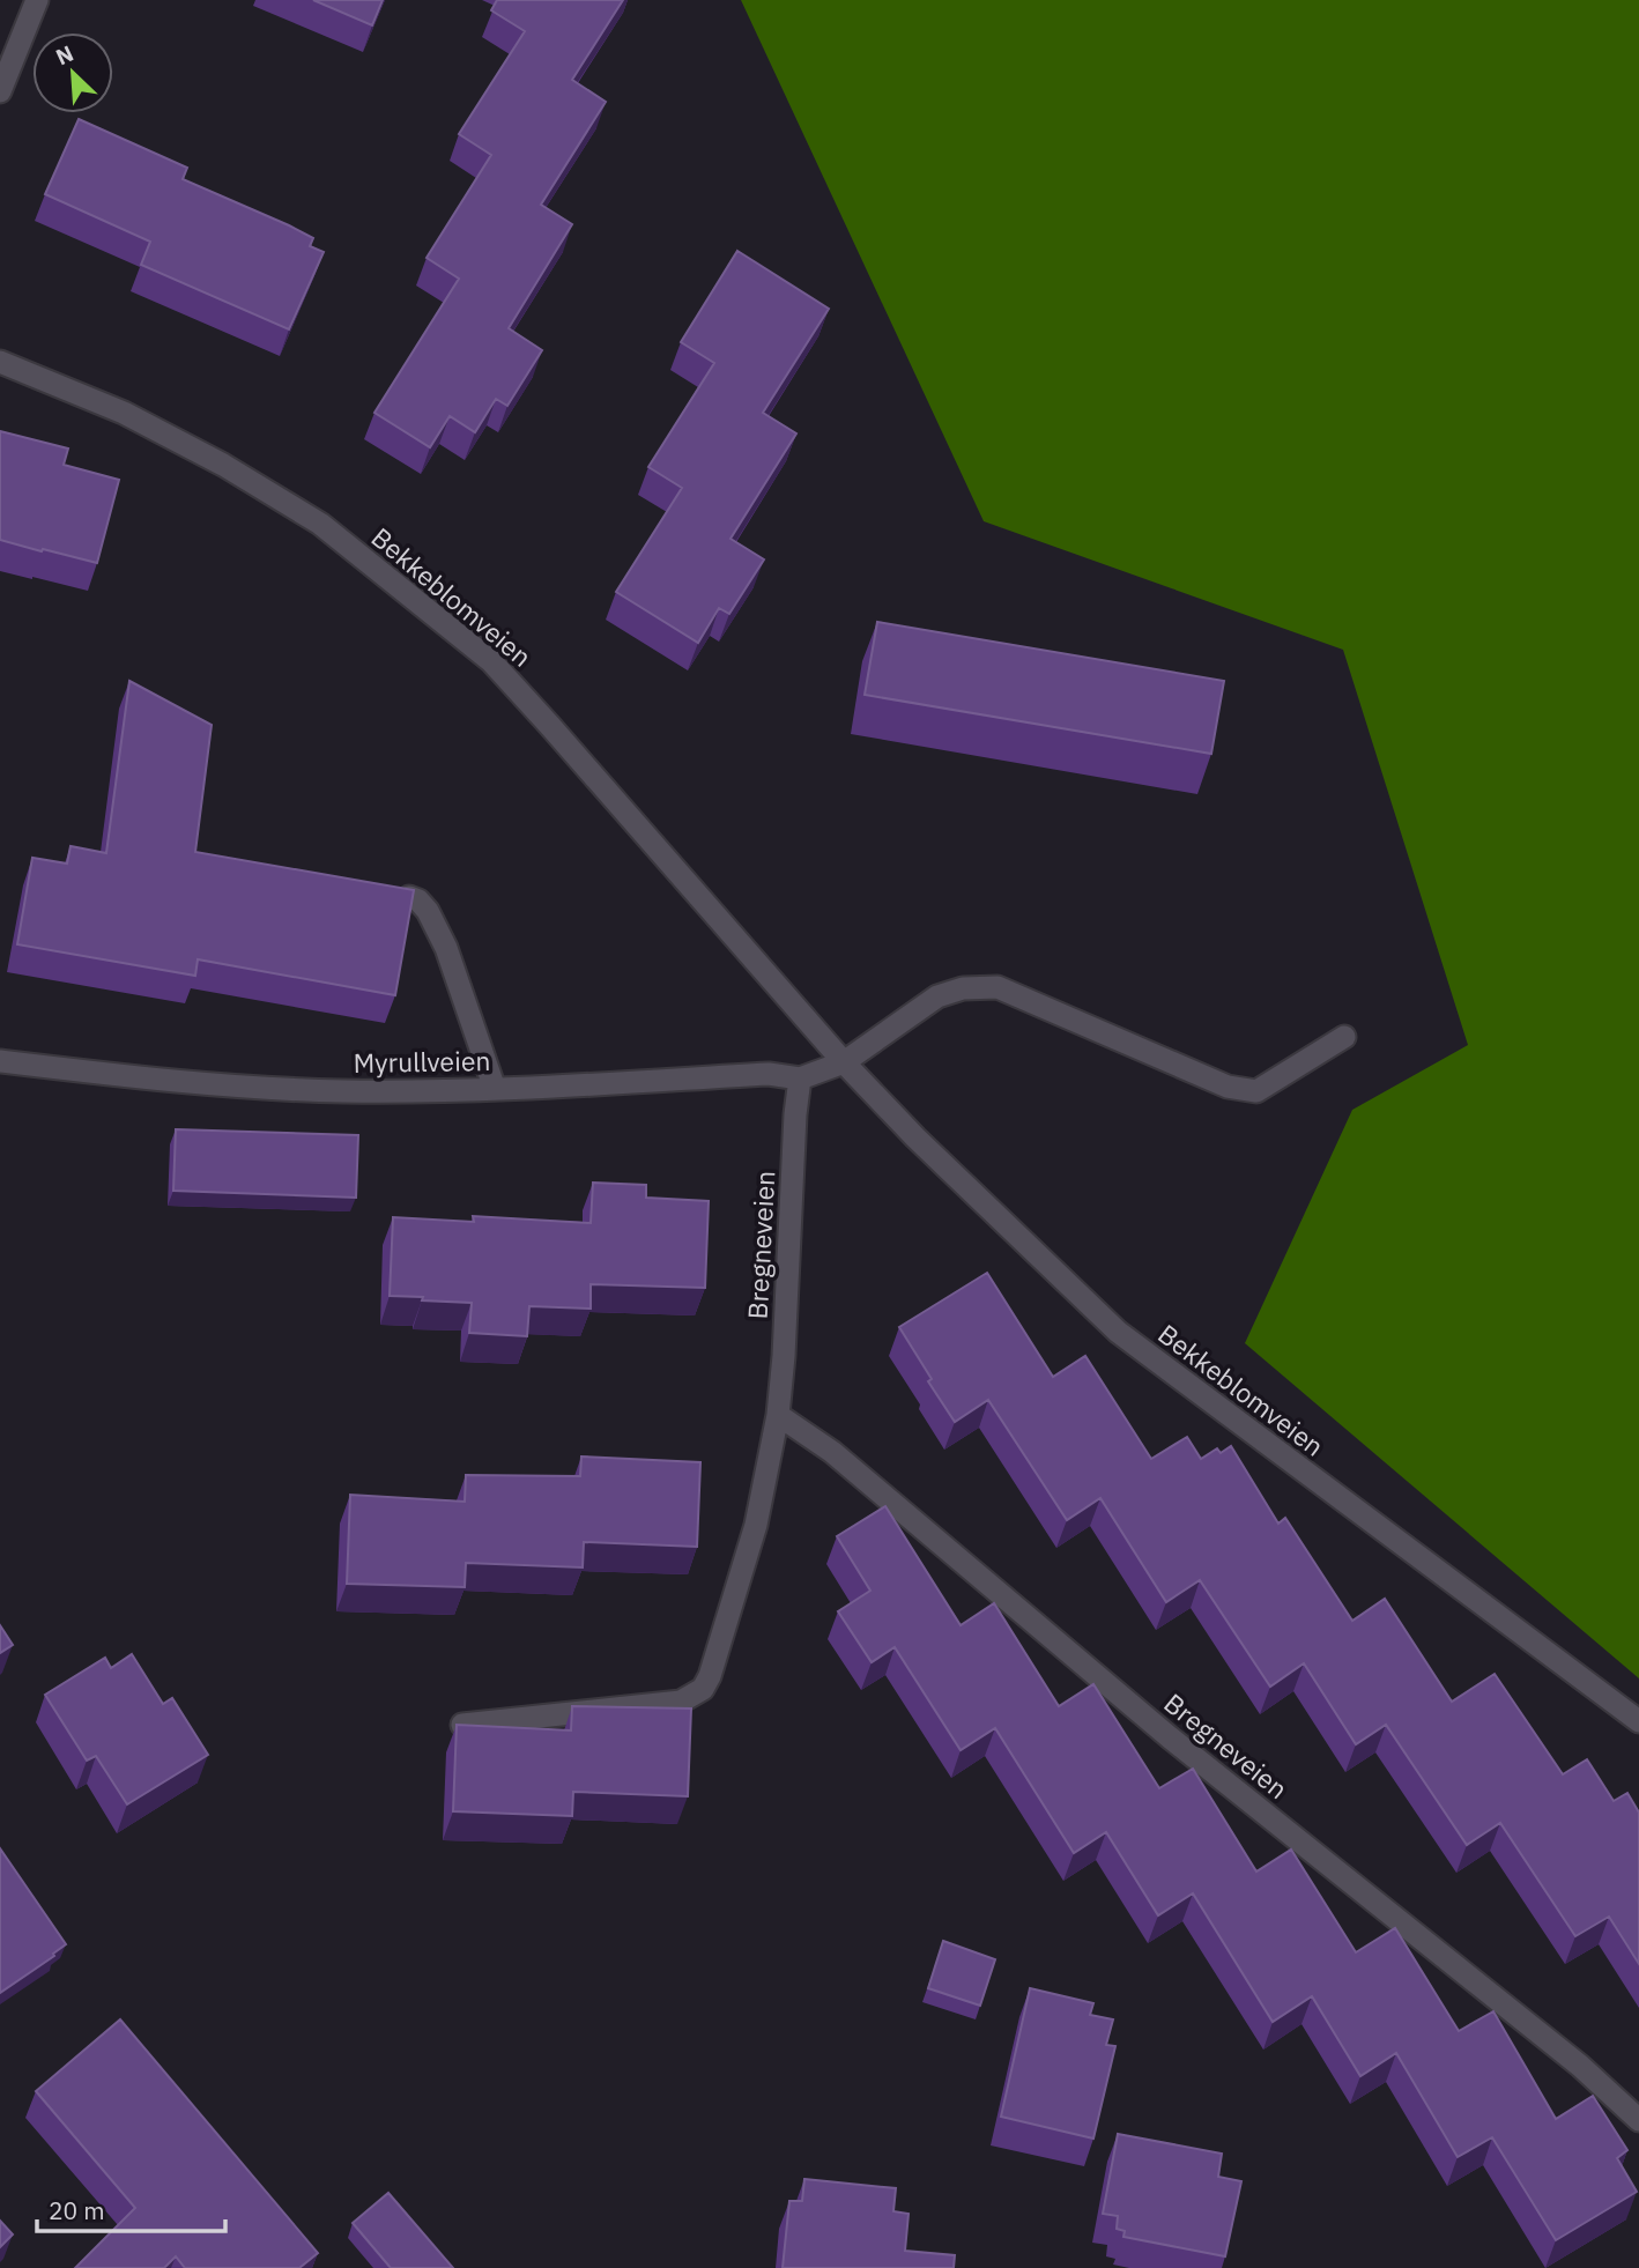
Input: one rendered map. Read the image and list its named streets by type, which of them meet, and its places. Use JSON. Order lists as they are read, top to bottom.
{
  "streets": {
    "street": ["Bekkeblomveien", "Myrullveien", "Bregneveien"]
  },
  "crossings": [
    ["Bekkeblomveien", "Myrullveien"],
    ["Myrullveien", "Bregneveien"]
  ],
  "scale_bar": "20 m",
  "north": "top left"
}
